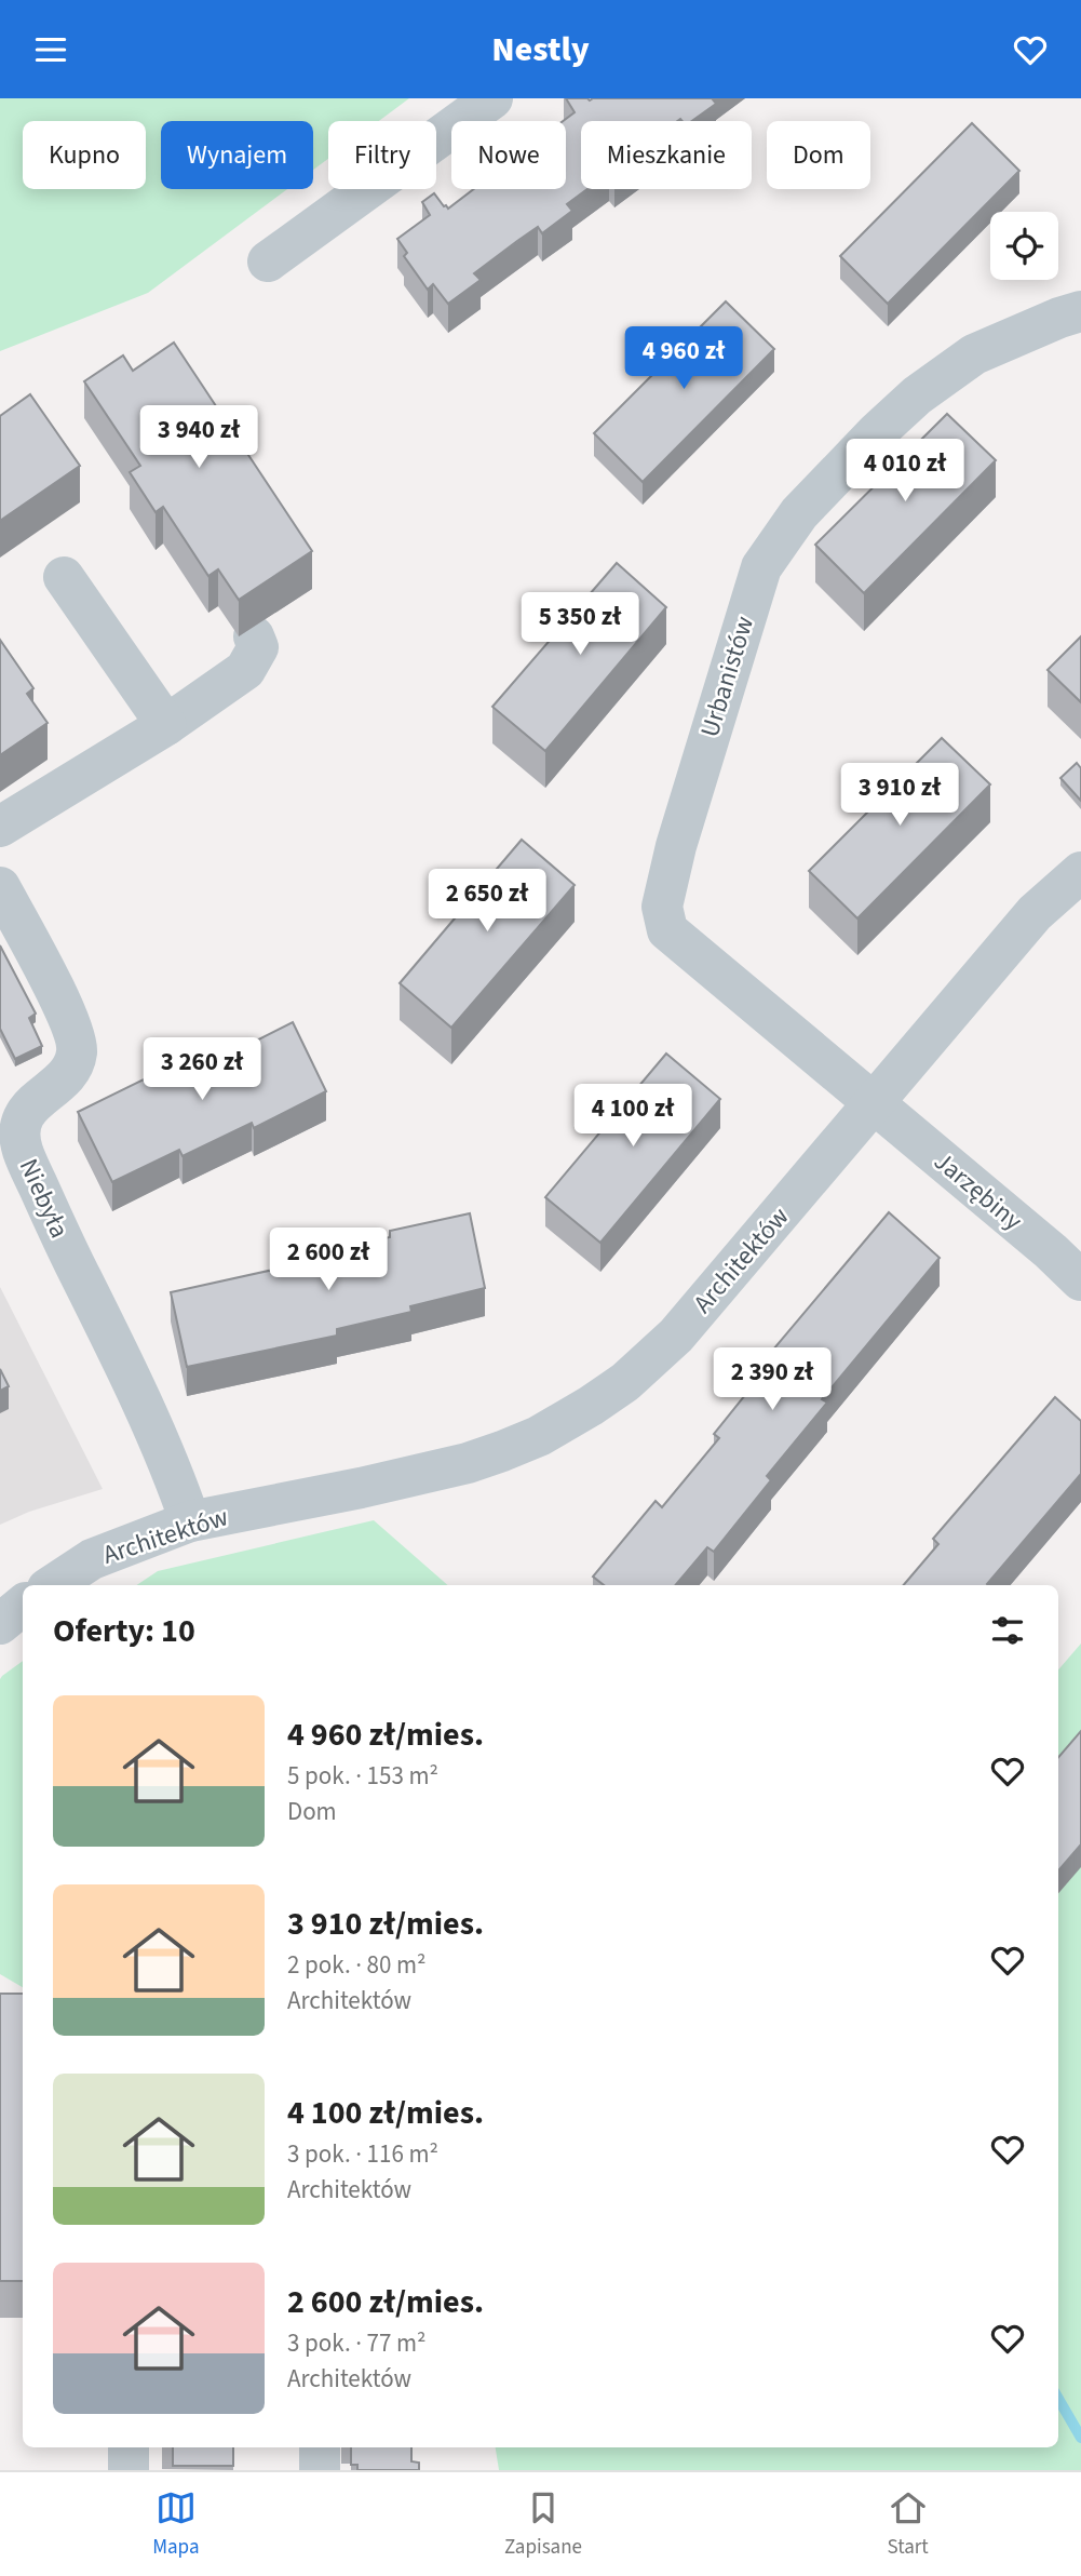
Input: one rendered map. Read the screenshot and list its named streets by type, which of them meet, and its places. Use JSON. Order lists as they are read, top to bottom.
{
  "streets": {
    "street": [
      "Urbanistów",
      "Jarzębiny",
      "Niebyła",
      "Architektów"
    ]
  },
  "crossings": [
    ["Urbanistów", "Jarzębiny"],
    ["Urbanistów", "Architektów"],
    ["Jarzębiny", "Architektów"],
    ["Niebyła", "Architektów"]
  ],
  "page": {
    "header": "Nestly",
    "chip": [
      "Kupno",
      "Wynajem",
      "Filtry",
      "Nowe",
      "Mieszkanie",
      "Dom"
    ],
    "price": [
      "4 960 zł",
      "3 940 zł",
      "4 010 zł",
      "5 350 zł",
      "3 910 zł",
      "2 650 zł",
      "3 260 zł",
      "4 100 zł",
      "2 600 zł",
      "2 390 zł"
    ],
    "heading": "Oferty: 10",
    "list": [
      {
        "name": "4 960 zł/mies.",
        "note": "5 pok. · 153 m² · Dom"
      },
      {
        "name": "3 910 zł/mies.",
        "note": "2 pok. · 80 m² · Architektów"
      },
      {
        "name": "4 100 zł/mies.",
        "note": "3 pok. · 116 m² · Architektów"
      },
      {
        "name": "2 600 zł/mies.",
        "note": "3 pok. · 77 m² · Architektów"
      }
    ],
    "tabs": ["Mapa", "Zapisane", "Start"]
  }
}
